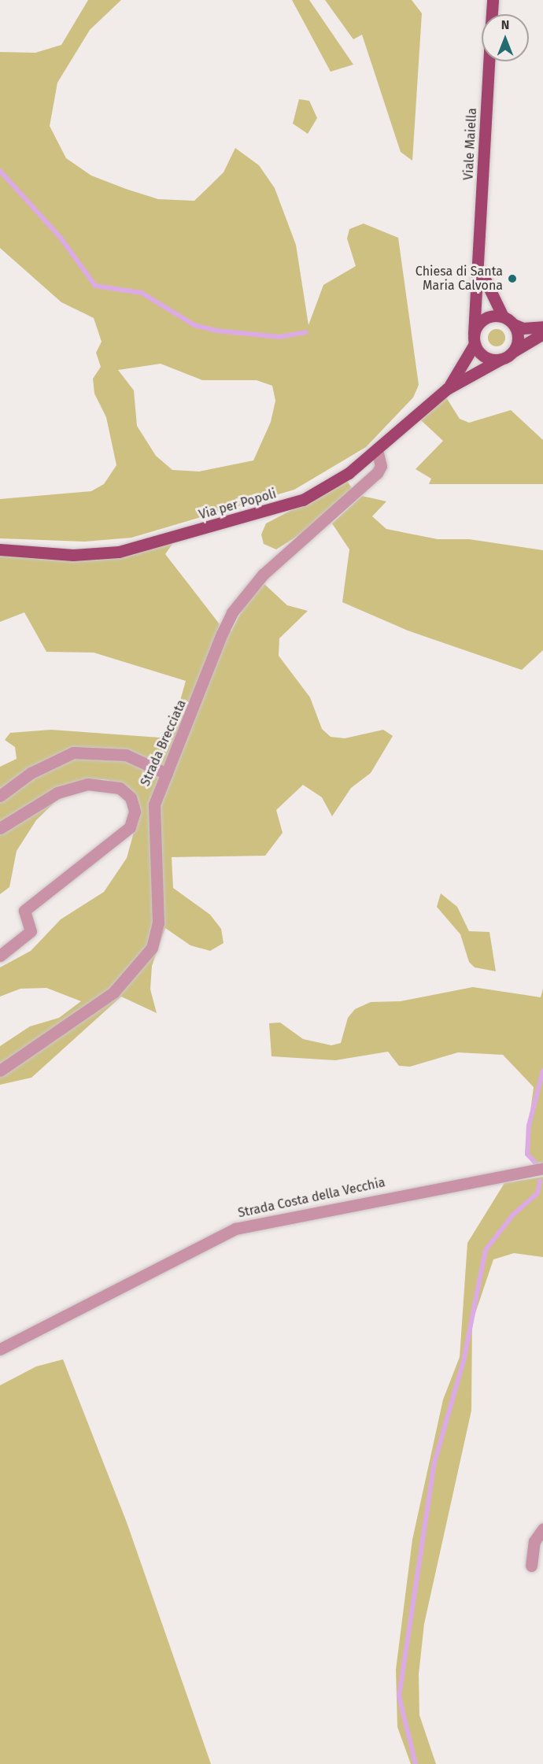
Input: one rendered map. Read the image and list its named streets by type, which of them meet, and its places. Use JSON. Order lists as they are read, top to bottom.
{
  "streets": {
    "main road": ["Viale Maiella", "Via per Popoli"],
    "street": ["Strada Brecciata", "Strada Costa della Vecchia"]
  },
  "crossings": [
    ["Viale Maiella", "Via per Popoli"],
    ["Via per Popoli", "Strada Brecciata"]
  ],
  "places": ["Chiesa di Santa Maria Calvona"],
  "north": "top"
}
